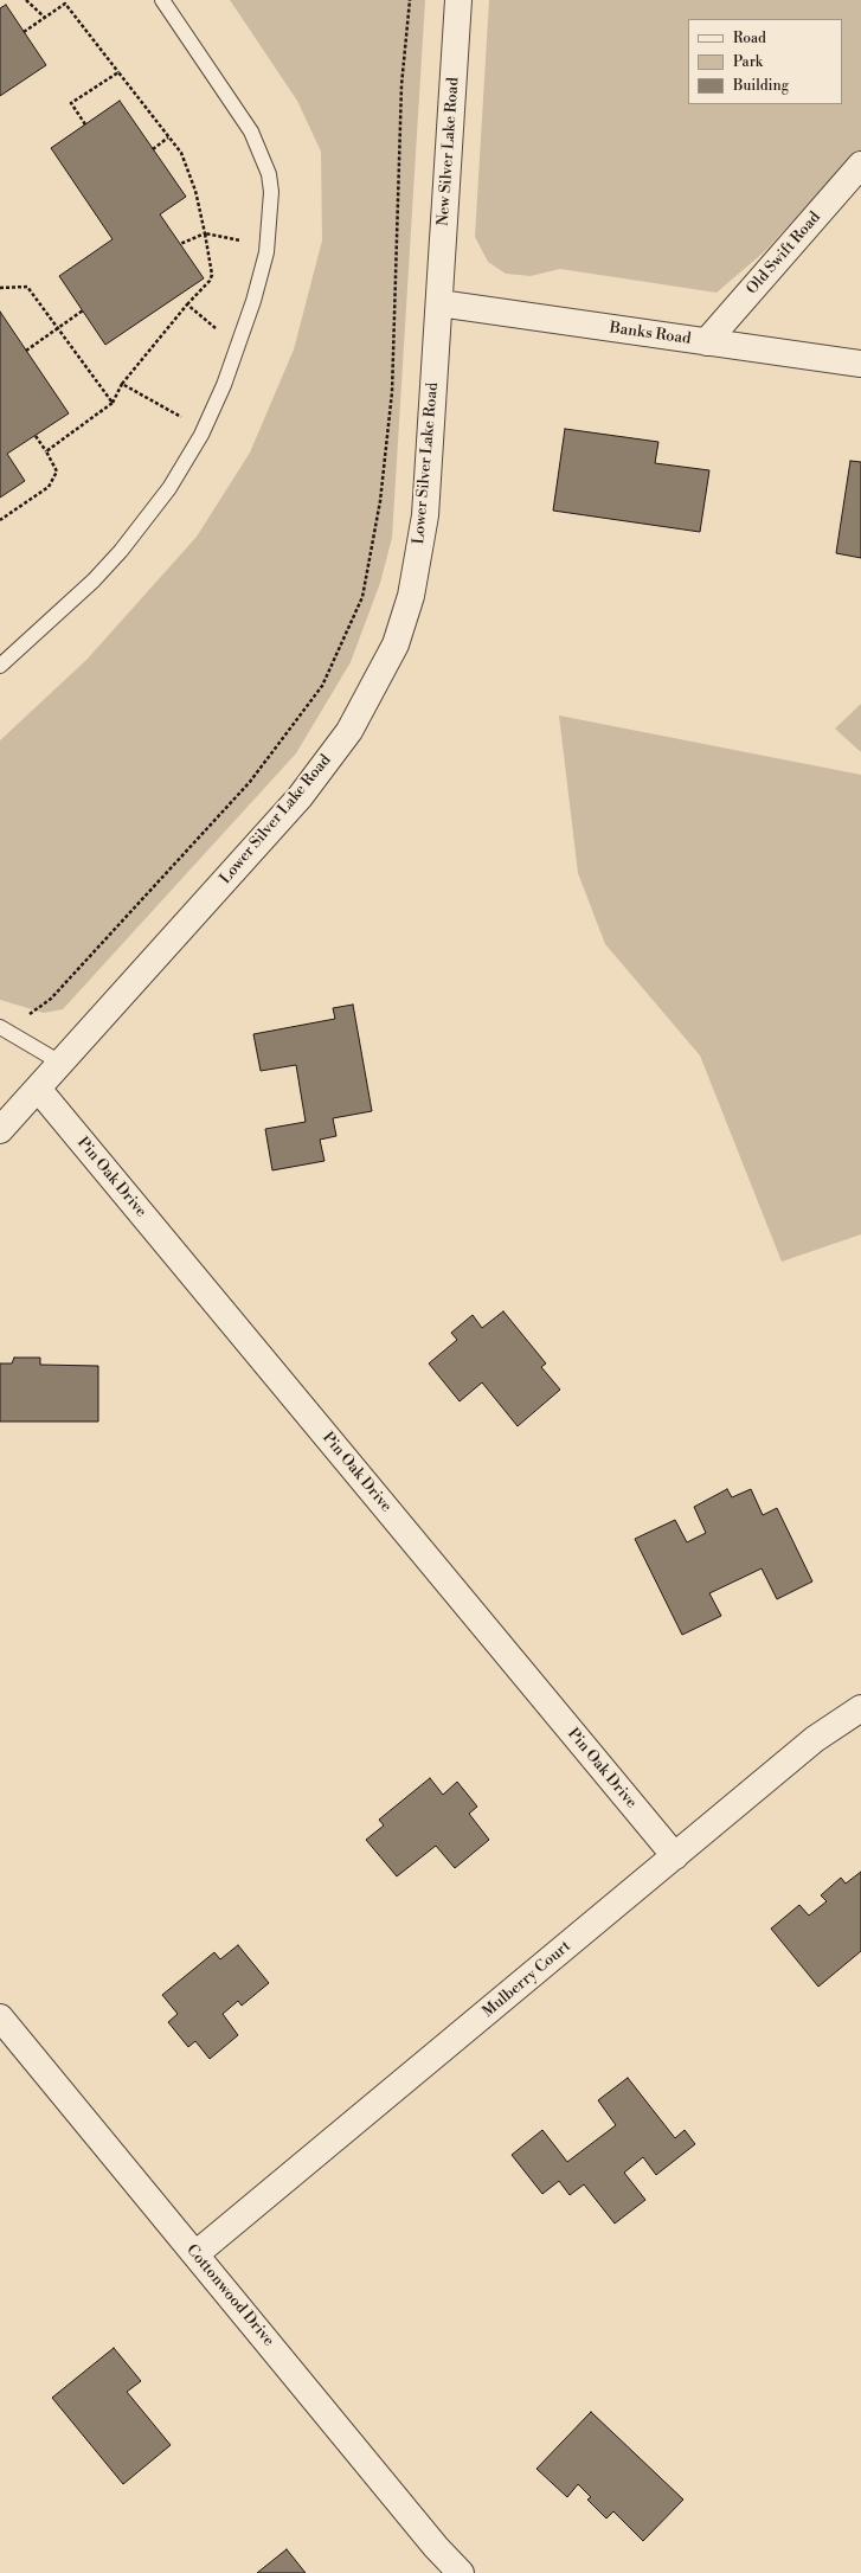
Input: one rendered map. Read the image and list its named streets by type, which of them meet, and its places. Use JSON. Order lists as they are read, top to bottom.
{
  "streets": {
    "street": [
      "New Silver Lake Road",
      "Old Swift Road",
      "Banks Road",
      "Lower Silver Lake Road",
      "Pin Oak Drive",
      "Mulberry Court",
      "Cottonwood Drive"
    ]
  },
  "crossings": [
    ["New Silver Lake Road", "Banks Road"],
    ["New Silver Lake Road", "Lower Silver Lake Road"],
    ["Old Swift Road", "Banks Road"],
    ["Banks Road", "Lower Silver Lake Road"],
    ["Lower Silver Lake Road", "Pin Oak Drive"],
    ["Pin Oak Drive", "Mulberry Court"],
    ["Mulberry Court", "Cottonwood Drive"]
  ],
  "legend": ["Road", "Park", "Building"]
}
